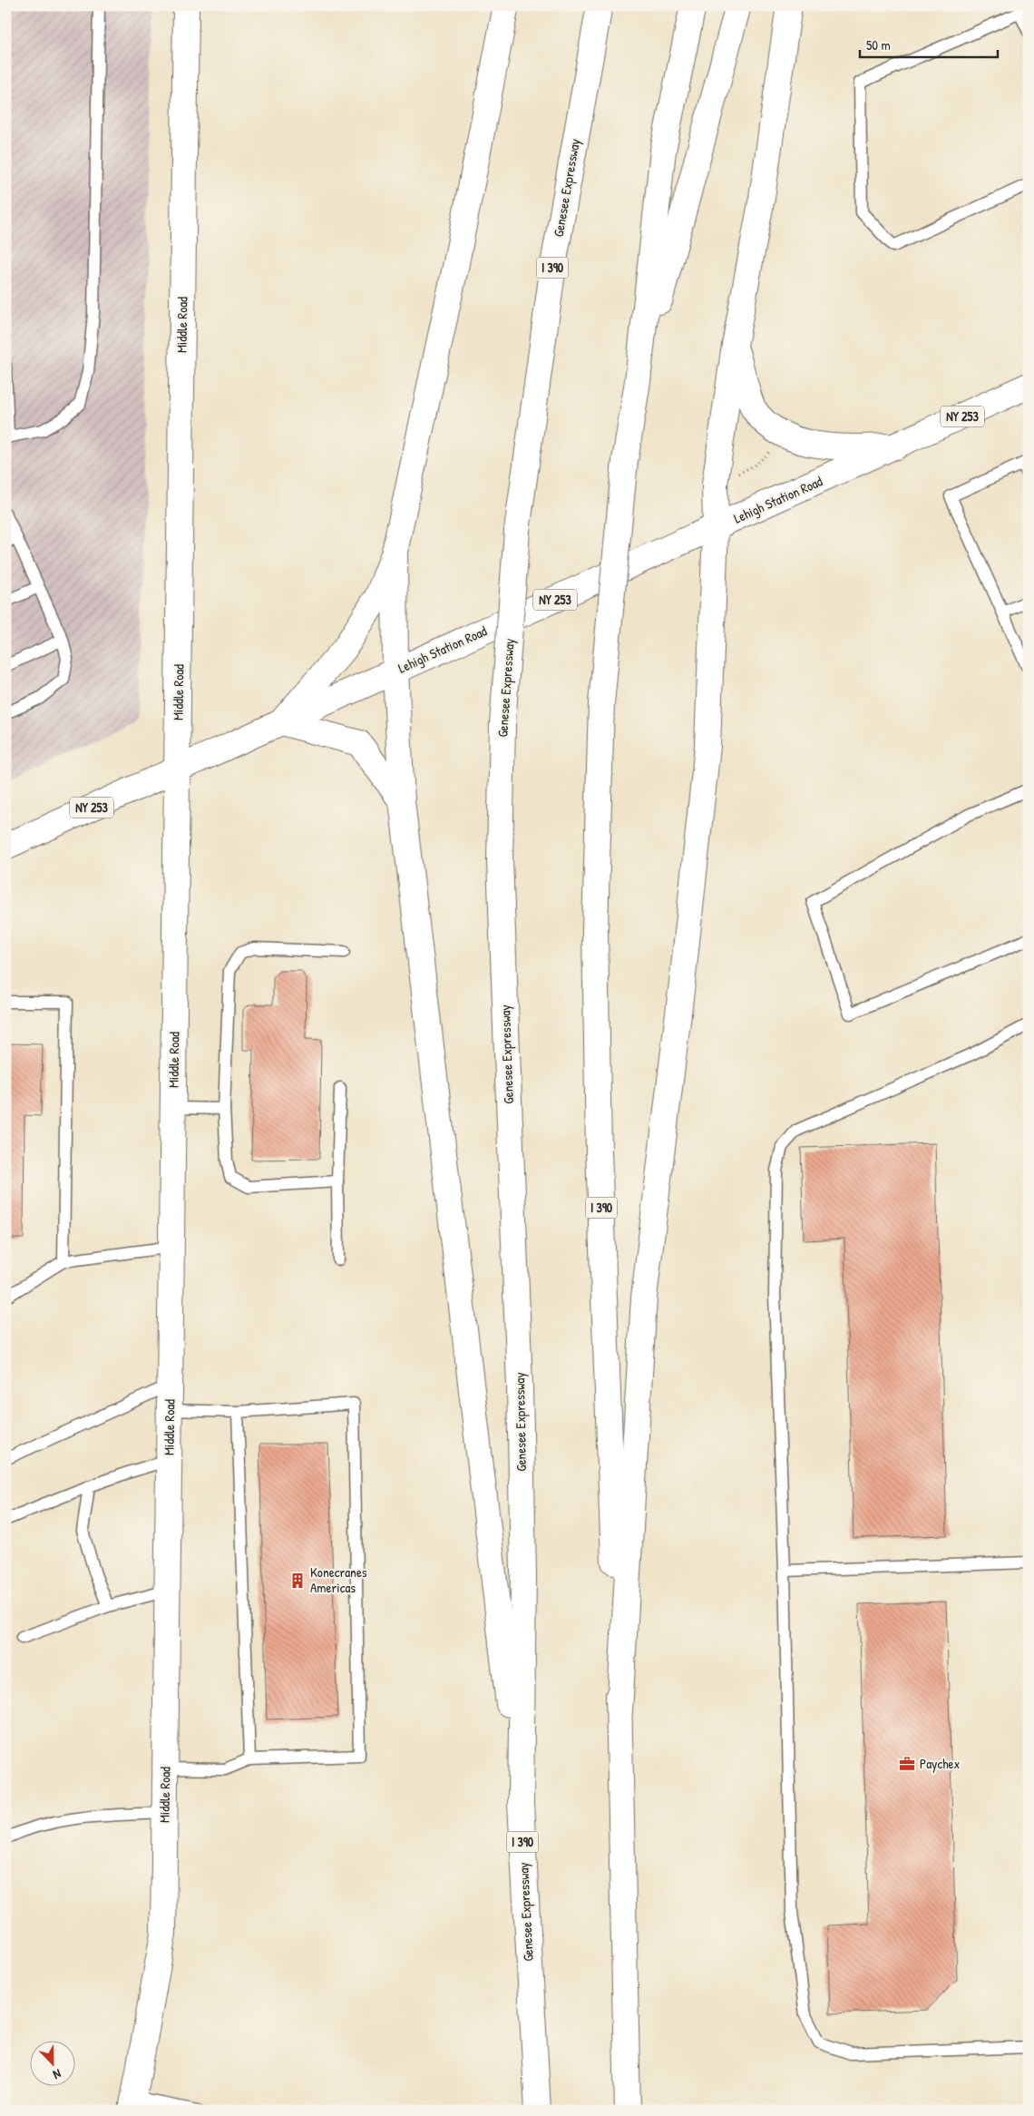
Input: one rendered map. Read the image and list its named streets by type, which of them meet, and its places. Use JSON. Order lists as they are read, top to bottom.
{
  "streets": {
    "main road": [
      "Genesee Expressway",
      "I 390",
      "Middle Road",
      "NY 253",
      "Lehigh Station Road"
    ]
  },
  "crossings": [
    ["Middle Road", "Lehigh Station Road"]
  ],
  "places": {
    "building": ["Konecranes Americas"],
    "office": ["Paychex"]
  },
  "scale_bar": "50 m",
  "north": "bottom right"
}
